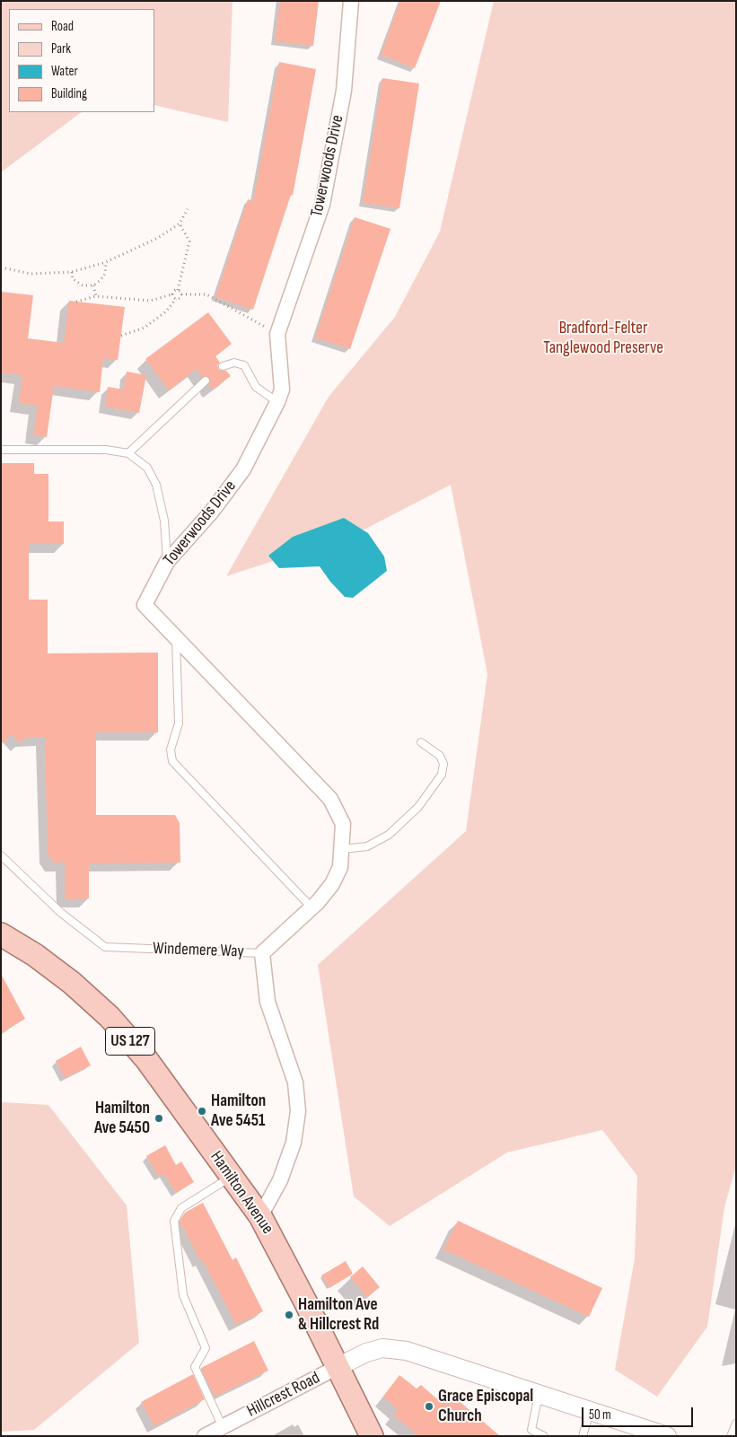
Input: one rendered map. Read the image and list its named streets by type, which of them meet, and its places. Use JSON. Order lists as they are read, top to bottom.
{
  "streets": {
    "main road": ["US 127", "Hamilton Avenue"],
    "street": ["Towerwoods Drive", "Windemere Way", "Hillcrest Road"]
  },
  "crossings": [
    ["Towerwoods Drive", "Windemere Way"],
    ["Windemere Way", "Hamilton Avenue"],
    ["Hamilton Avenue", "Hillcrest Road"]
  ],
  "parks": ["Bradford-Felter Tanglewood Preserve"],
  "places": [
    "Hamilton Ave 5451",
    "Hamilton Ave 5450",
    "Hamilton Ave & Hillcrest Rd",
    "Grace Episcopal Church"
  ],
  "legend": [
    "Road",
    "Park",
    "Water",
    "Building"
  ],
  "scale_bar": "50 m"
}
